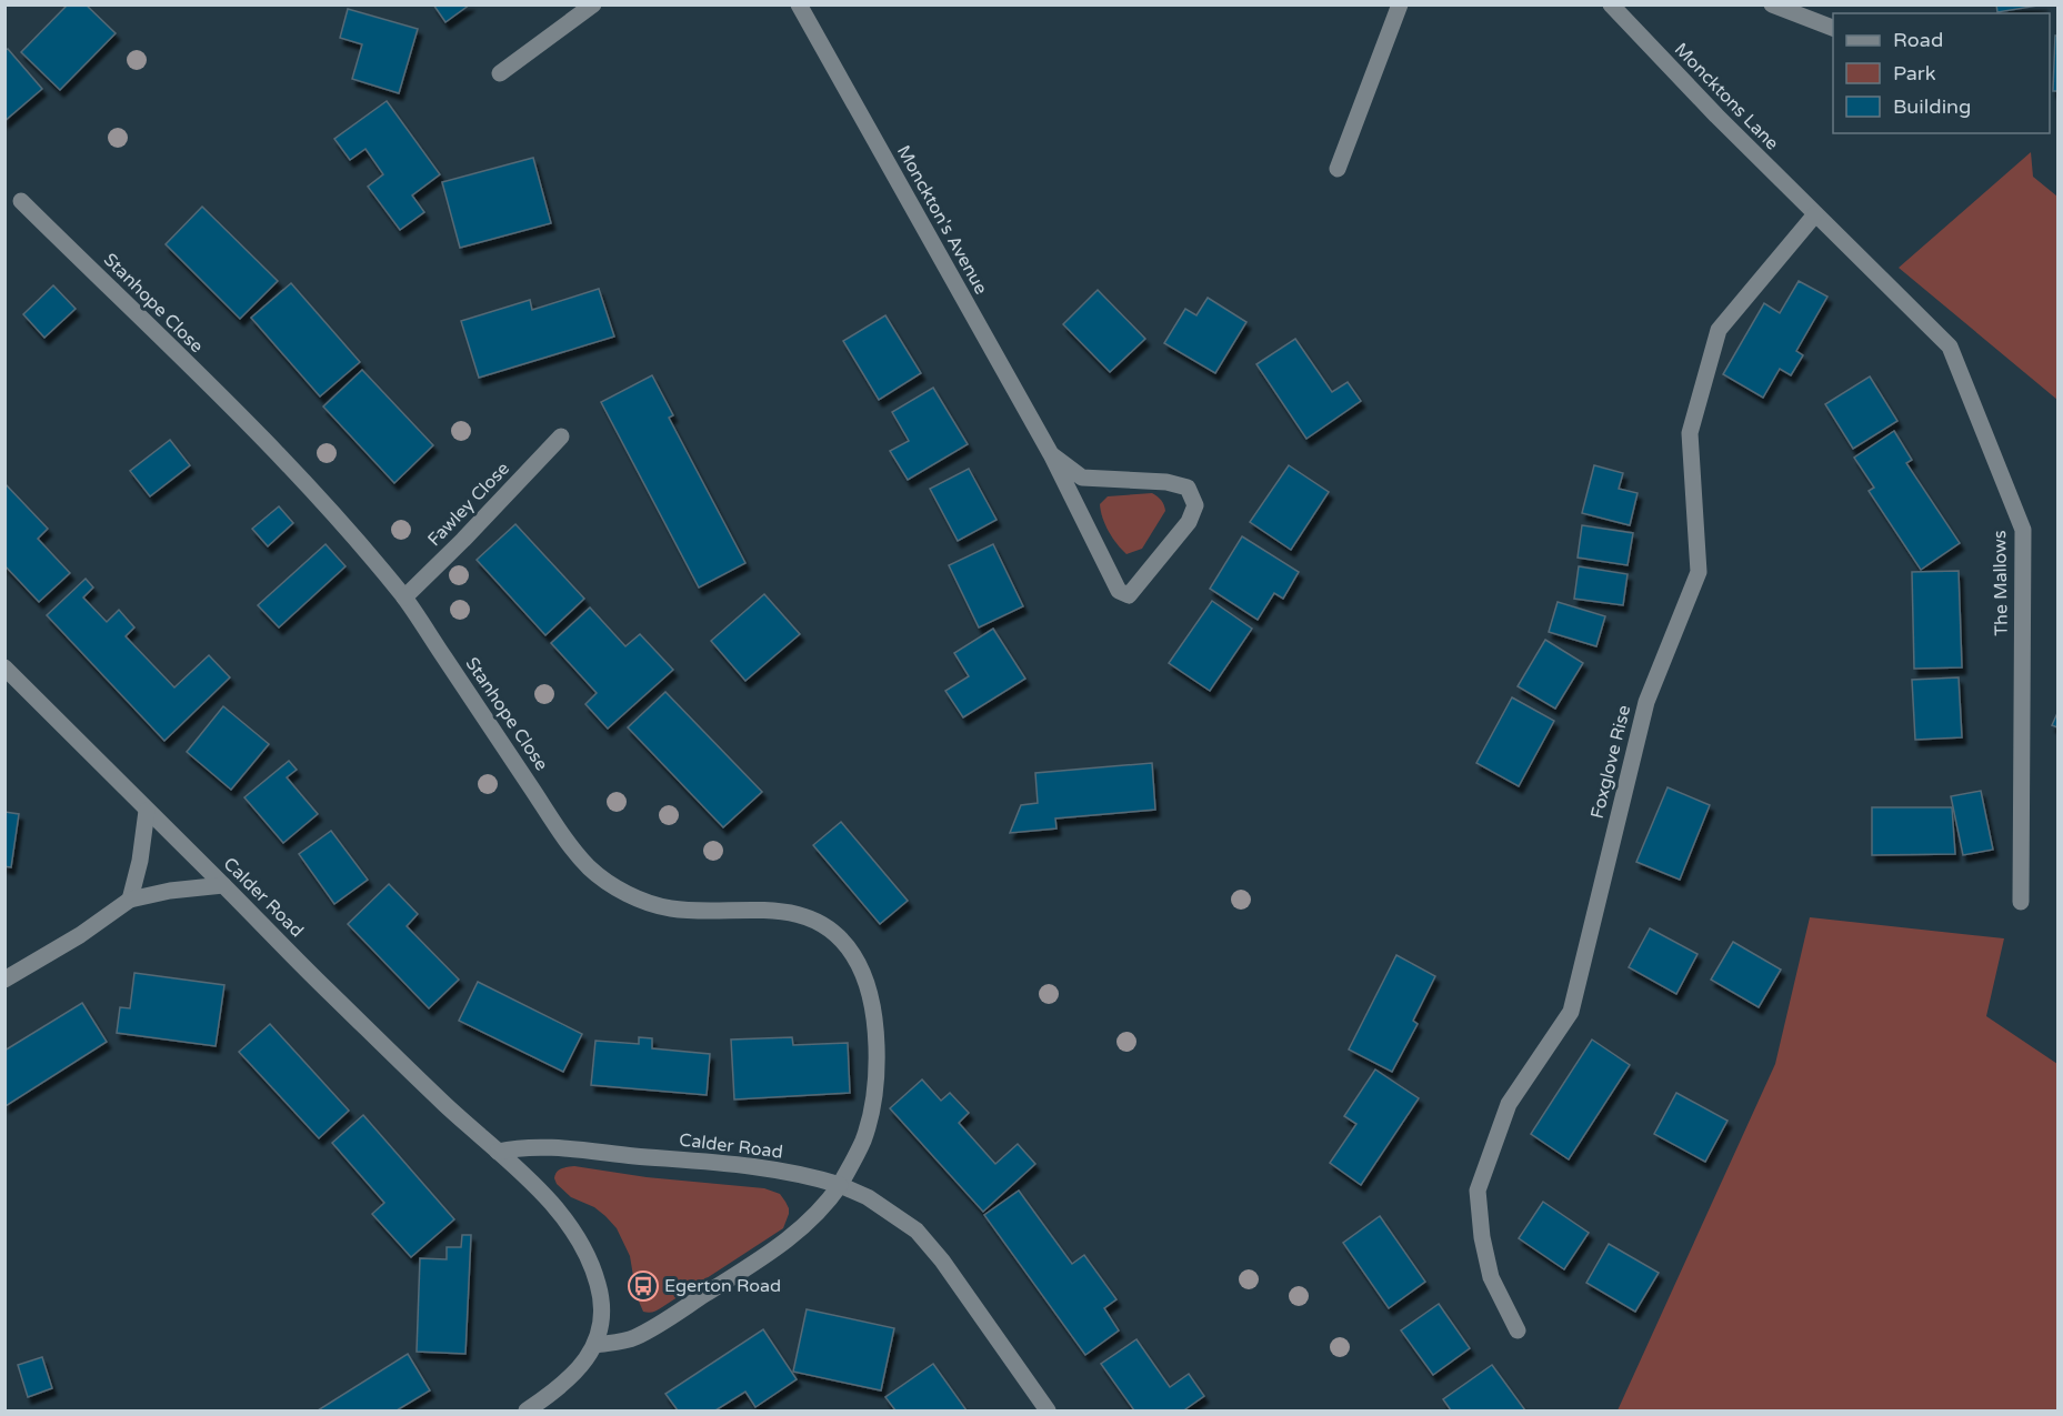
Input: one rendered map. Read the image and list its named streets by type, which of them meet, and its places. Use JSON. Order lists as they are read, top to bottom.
{
  "streets": {
    "street": [
      "Moncktons Lane",
      "Monckton's Avenue",
      "Stanhope Close",
      "Fawley Close",
      "The Mallows",
      "Foxglove Rise",
      "Calder Road"
    ]
  },
  "crossings": [
    ["Moncktons Lane", "The Mallows"],
    ["Moncktons Lane", "Foxglove Rise"],
    ["Stanhope Close", "Fawley Close"],
    ["Stanhope Close", "Calder Road"],
    ["The Mallows", "Foxglove Rise"]
  ],
  "places": {
    "bus stop": ["Egerton Road"]
  },
  "legend": ["Road", "Park", "Building"]
}
